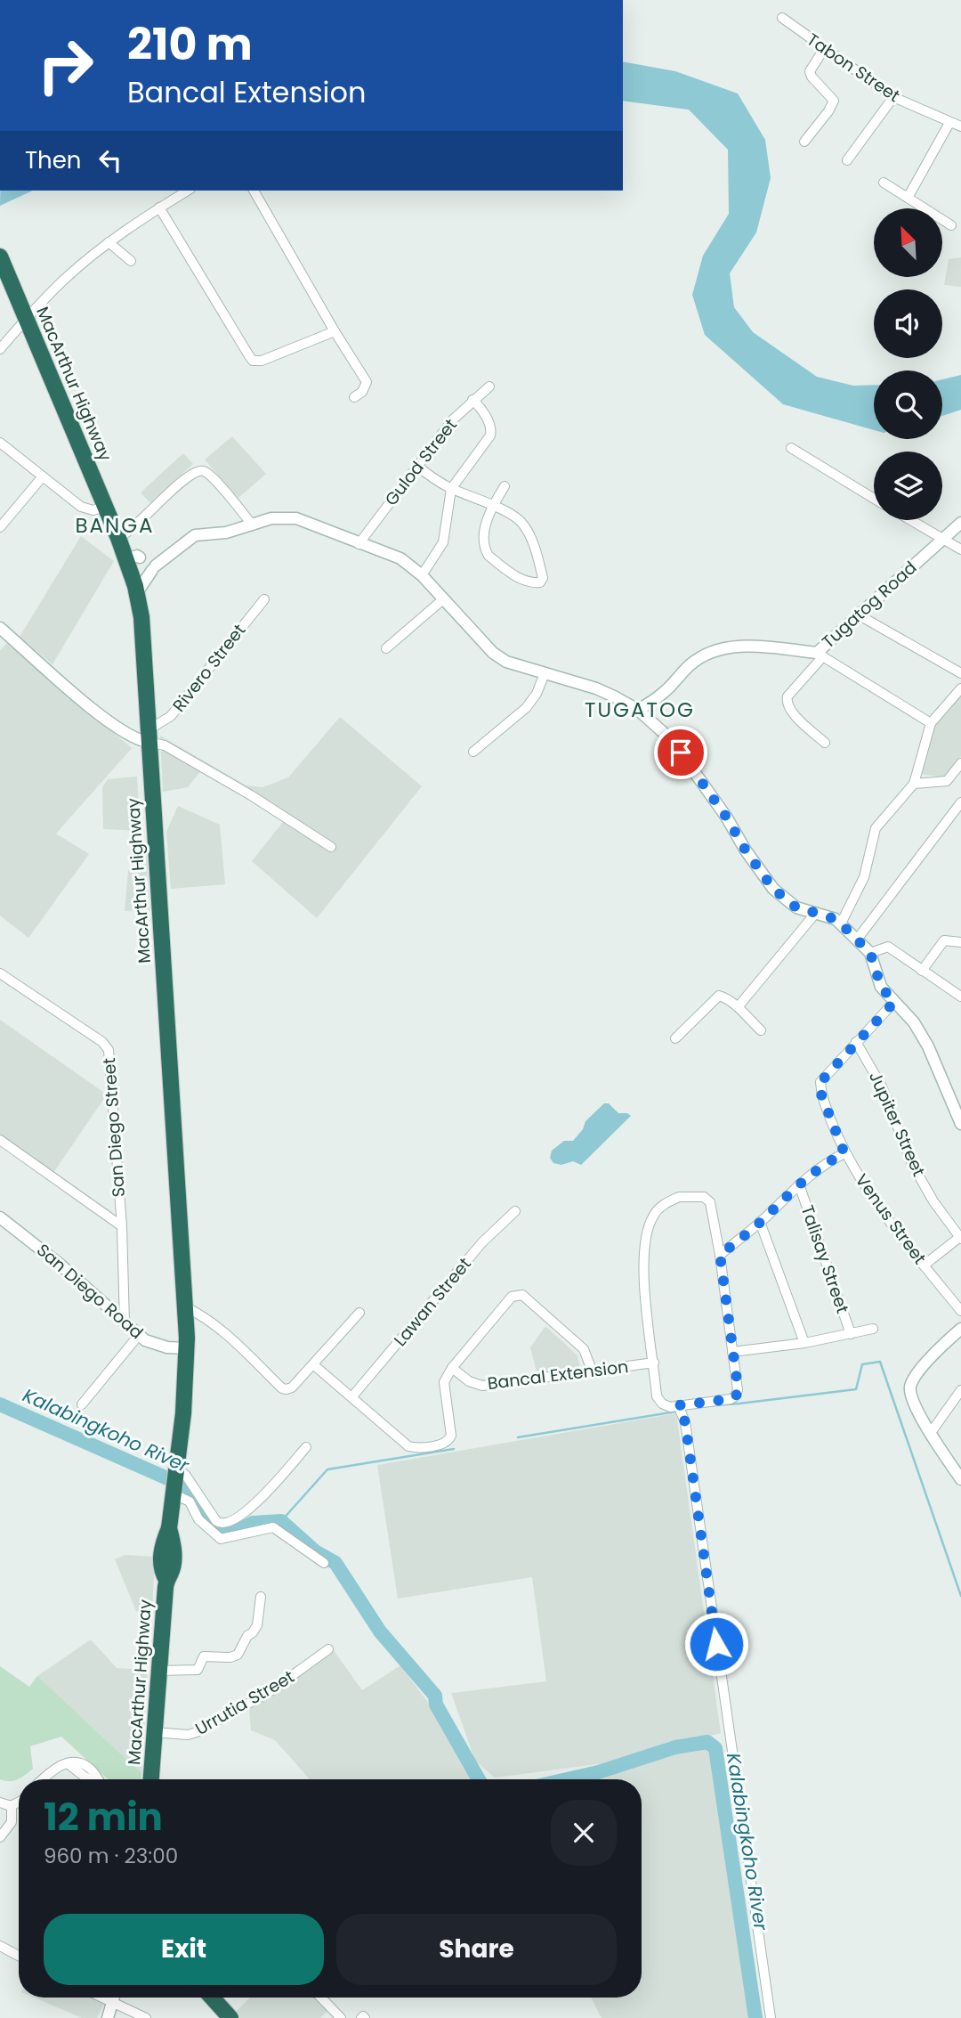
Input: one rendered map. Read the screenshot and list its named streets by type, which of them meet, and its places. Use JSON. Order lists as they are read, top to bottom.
{
  "streets": {
    "highway": ["MacArthur Highway"],
    "street": [
      "Tabon Street",
      "Gulod Street",
      "Tugatog Road",
      "Rivero Street",
      "Jupiter Street",
      "San Diego Street",
      "Venus Street",
      "Talisay Street",
      "San Diego Road",
      "Lawan Street",
      "Bancal Extension",
      "Urrutia Street"
    ]
  },
  "crossings": [
    ["MacArthur Highway", "Rivero Street"],
    ["MacArthur Highway", "San Diego Road"],
    ["MacArthur Highway", "Urrutia Street"],
    ["Jupiter Street", "Venus Street"],
    ["San Diego Street", "San Diego Road"]
  ],
  "districts": ["BANGA", "TUGATOG"],
  "water": ["Kalabingkoho River"],
  "north": "top left",
  "page": {
    "turn": ["210 m", "Bancal Extension"],
    "then": "Then",
    "heading": ["12 min", "960 m · 23:00"],
    "buttons": ["Exit", "Share"]
  }
}
